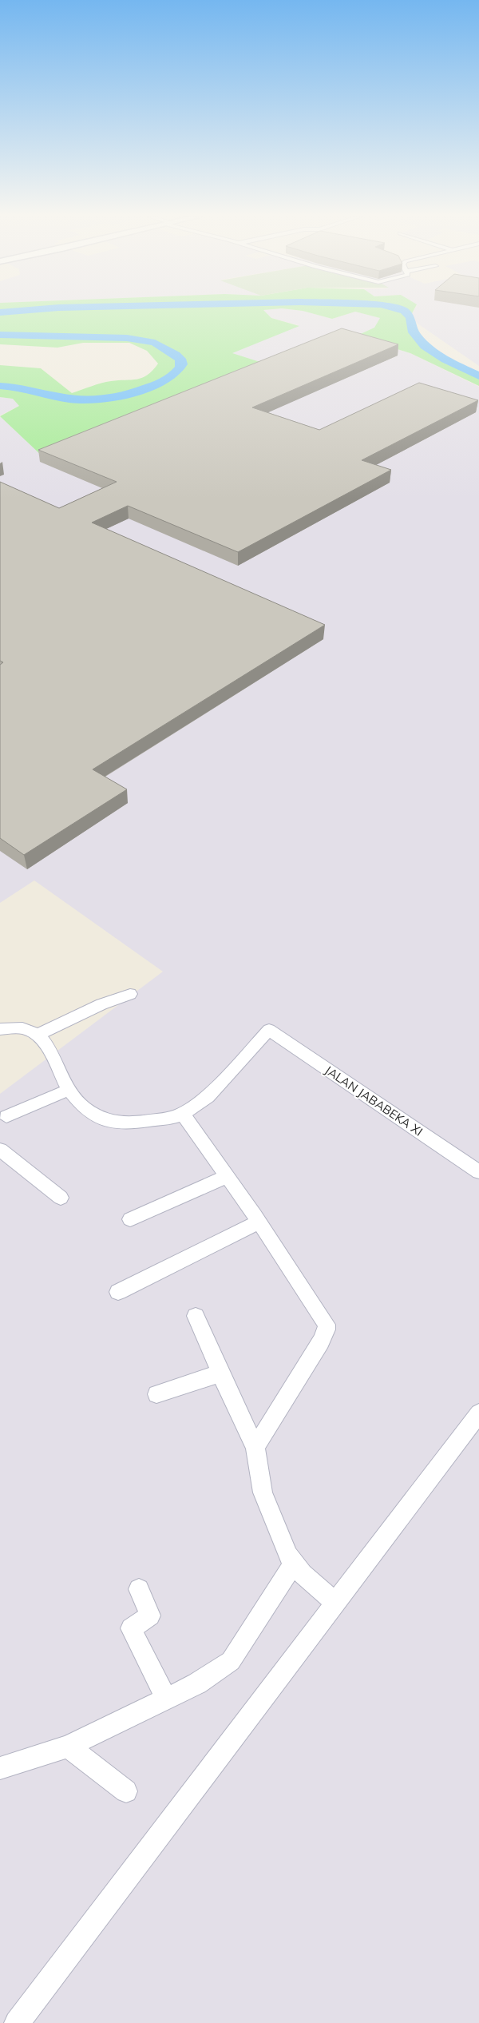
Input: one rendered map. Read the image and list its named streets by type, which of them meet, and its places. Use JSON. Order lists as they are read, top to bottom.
{
  "streets": {
    "street": ["JALAN JABABEKA XI"]
  }
}
